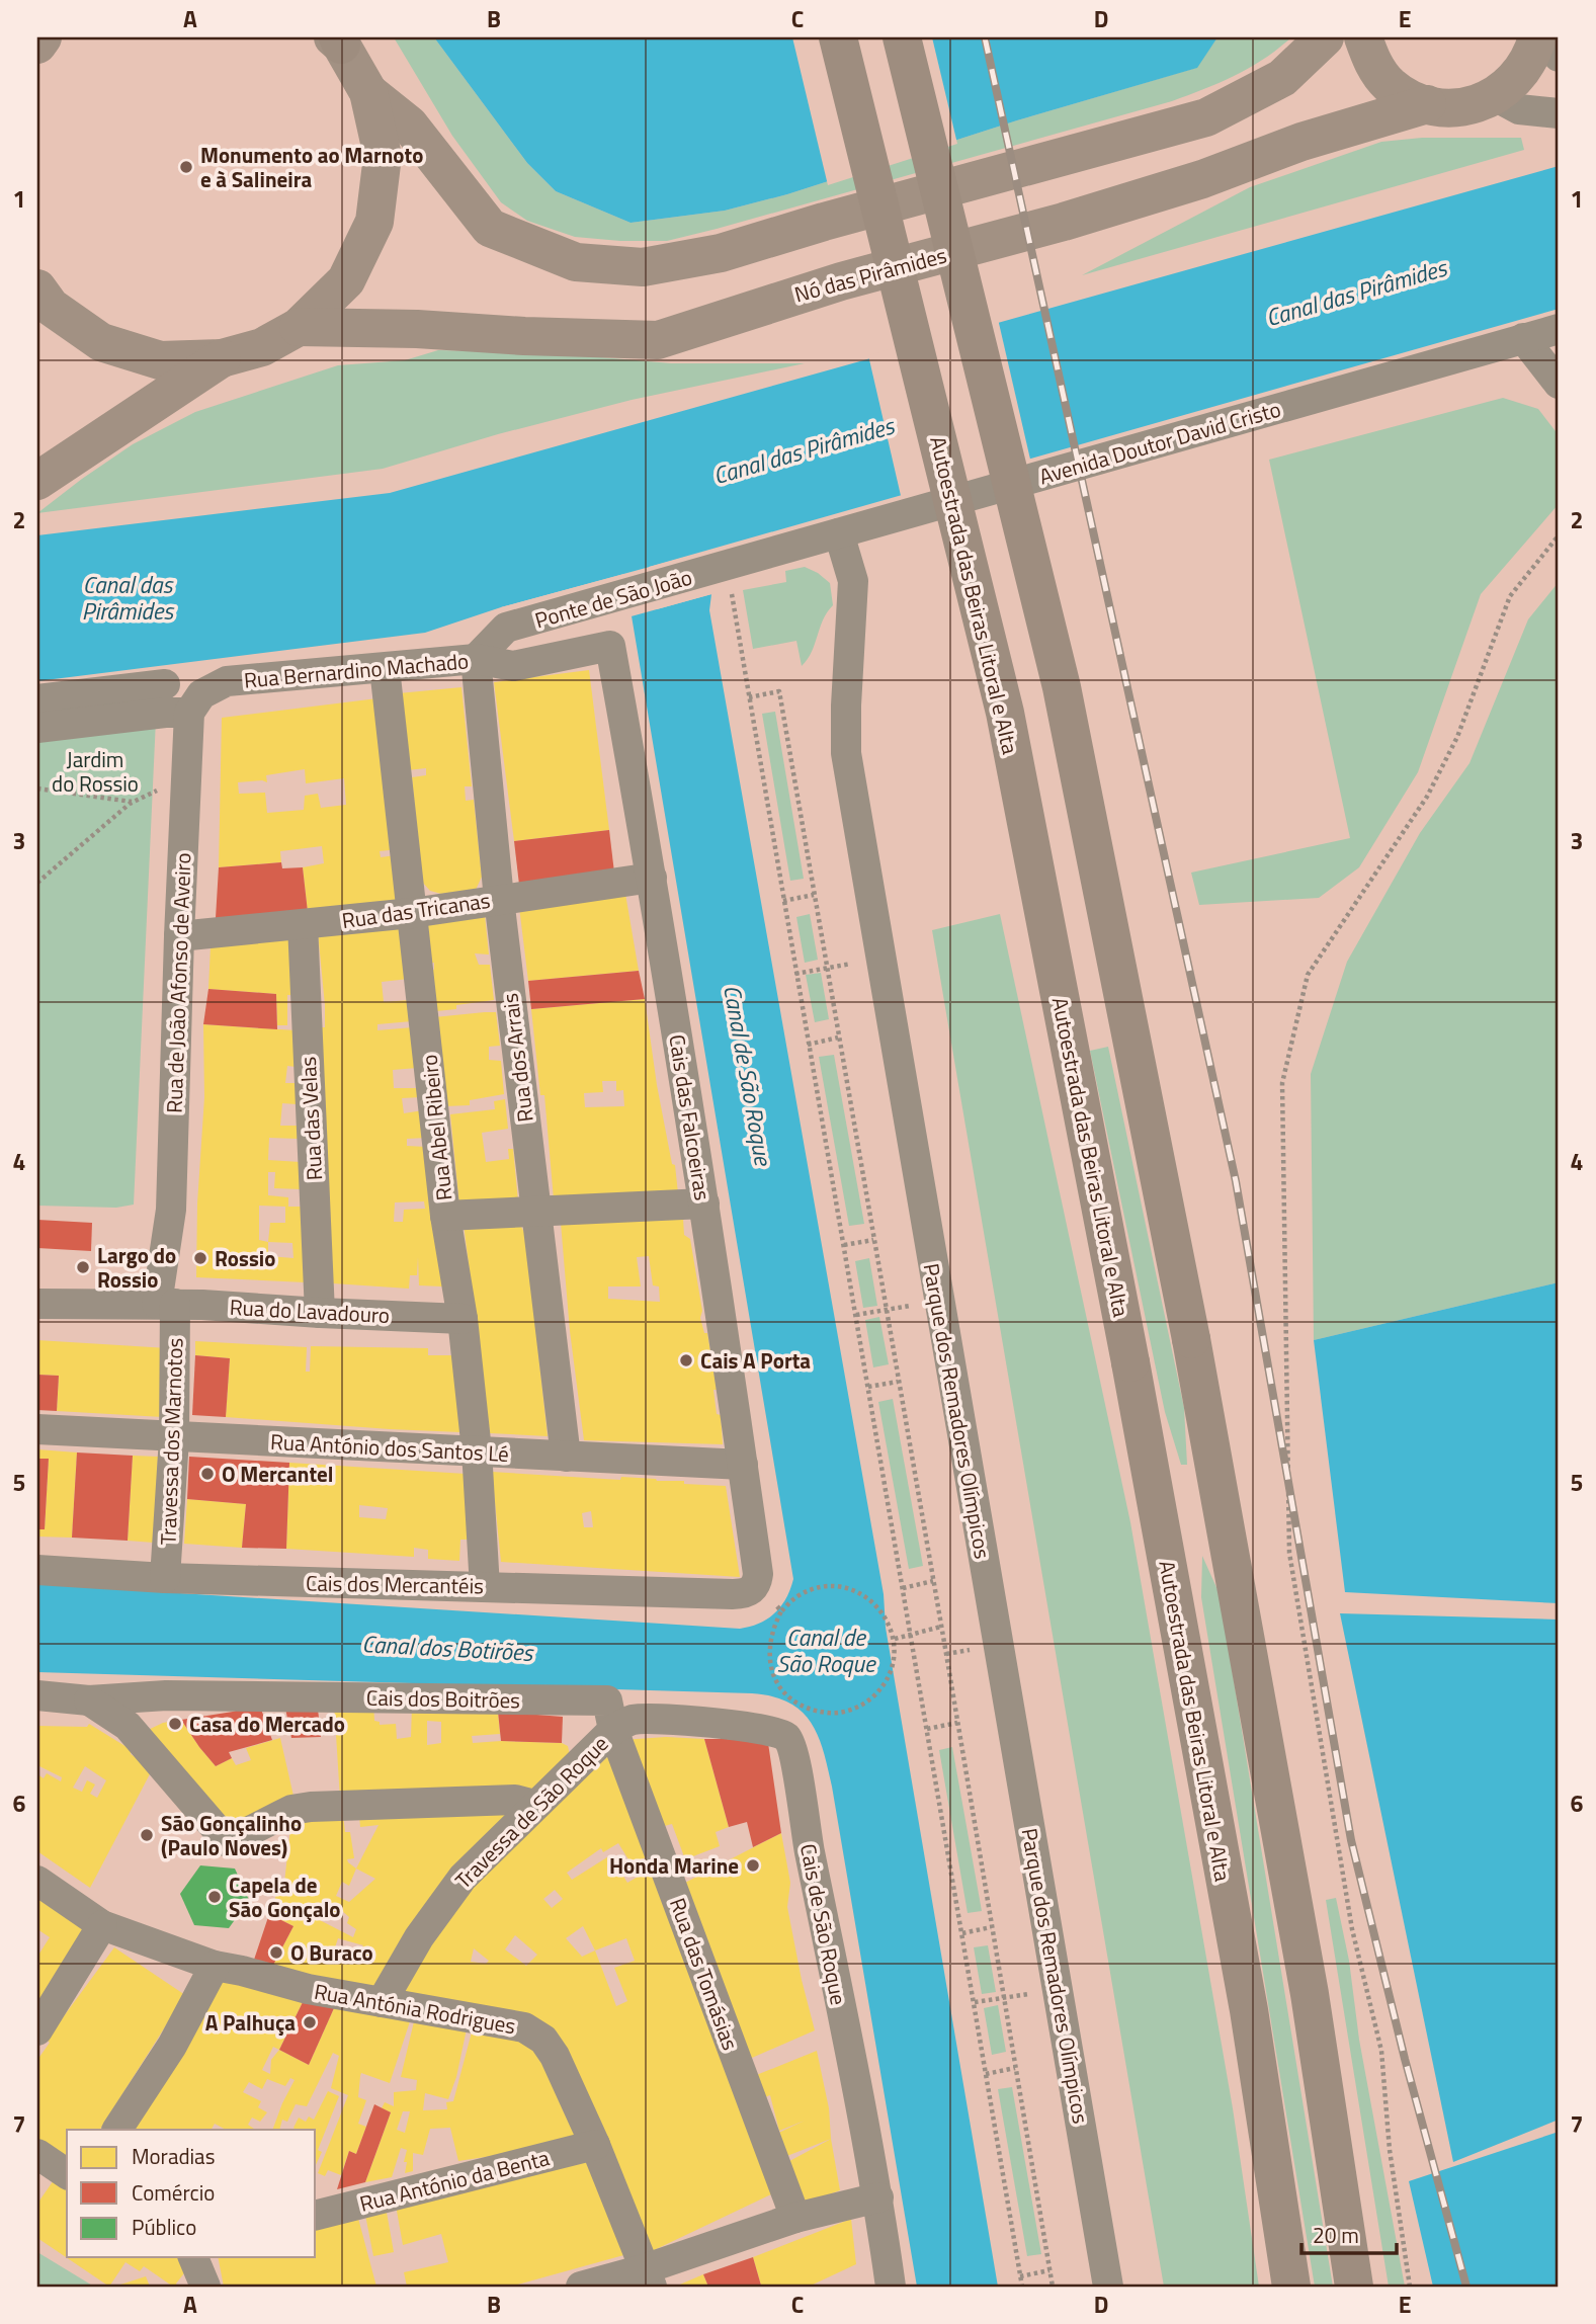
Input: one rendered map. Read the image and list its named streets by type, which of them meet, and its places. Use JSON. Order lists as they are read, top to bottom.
{
  "streets": {
    "highway": ["Autoestrada das Beiras Litoral e Alta"],
    "main road": ["Nó das Pirâmides"],
    "street": [
      "Avenida Doutor David Cristo",
      "Ponte de São João",
      "Rua Bernardino Machado",
      "Rua das Tricanas",
      "Rua de João Afonso de Aveiro",
      "Rua dos Arrais",
      "Cais das Falcoeiras",
      "Rua das Velas",
      "Rua Abel Ribeiro",
      "Rua do Lavadouro",
      "Parque dos Remadores Olímpicos",
      "Travessa dos Marnotos",
      "Rua António dos Santos Lé",
      "Cais dos Mercantéis",
      "Cais dos Boitrões",
      "Travessa de São Roque",
      "Cais de São Roque",
      "Rua das Tomásias",
      "Rua Antónia Rodrigues",
      "Rua António da Benta"
    ]
  },
  "crossings": [
    ["Avenida Doutor David Cristo", "Ponte de São João"],
    ["Avenida Doutor David Cristo", "Parque dos Remadores Olímpicos"],
    ["Ponte de São João", "Rua Bernardino Machado"],
    ["Ponte de São João", "Rua dos Arrais"],
    ["Rua Bernardino Machado", "Rua de João Afonso de Aveiro"],
    ["Rua Bernardino Machado", "Rua dos Arrais"],
    ["Rua Bernardino Machado", "Cais das Falcoeiras"],
    ["Rua Bernardino Machado", "Rua Abel Ribeiro"],
    ["Rua das Tricanas", "Rua de João Afonso de Aveiro"],
    ["Rua das Tricanas", "Rua dos Arrais"],
    ["Rua das Tricanas", "Cais das Falcoeiras"],
    ["Rua das Tricanas", "Rua das Velas"],
    ["Rua das Tricanas", "Rua Abel Ribeiro"],
    ["Rua de João Afonso de Aveiro", "Rua do Lavadouro"],
    ["Rua de João Afonso de Aveiro", "Travessa dos Marnotos"],
    ["Rua dos Arrais", "Rua António dos Santos Lé"],
    ["Cais das Falcoeiras", "Rua António dos Santos Lé"],
    ["Cais das Falcoeiras", "Cais dos Mercantéis"],
    ["Rua das Velas", "Rua do Lavadouro"],
    ["Rua Abel Ribeiro", "Rua do Lavadouro"],
    ["Rua Abel Ribeiro", "Rua António dos Santos Lé"],
    ["Rua Abel Ribeiro", "Cais dos Mercantéis"],
    ["Rua do Lavadouro", "Travessa dos Marnotos"],
    ["Travessa dos Marnotos", "Rua António dos Santos Lé"],
    ["Travessa dos Marnotos", "Cais dos Mercantéis"],
    ["Cais dos Boitrões", "Travessa de São Roque"],
    ["Cais dos Boitrões", "Cais de São Roque"],
    ["Cais dos Boitrões", "Rua das Tomásias"],
    ["Travessa de São Roque", "Cais de São Roque"],
    ["Travessa de São Roque", "Rua das Tomásias"],
    ["Travessa de São Roque", "Rua Antónia Rodrigues"],
    ["Cais de São Roque", "Rua das Tomásias"],
    ["Rua Antónia Rodrigues", "Rua António da Benta"]
  ],
  "water": ["Canal das Pirâmides", "Canal de São Roque", "Canal dos Botirões"],
  "parks": ["Jardim do Rossio"],
  "places": [
    "Monumento ao Marnoto e à Salineira",
    "Rossio",
    "Largo do Rossio",
    "Cais A Porta",
    "O Mercantel",
    "Casa do Mercado",
    "São Gonçalinho (Paulo Noves)",
    "Honda Marine",
    "Capela de São Gonçalo",
    "O Buraco",
    "A Palhuça"
  ],
  "legend": ["Moradias", "Comércio", "Público"],
  "scale_bar": "20 m",
  "grid": {
    "columns": [
      "A",
      "B",
      "C",
      "D",
      "E"
    ],
    "rows": [
      "1",
      "2",
      "3",
      "4",
      "5",
      "6",
      "7"
    ]
  }
}
